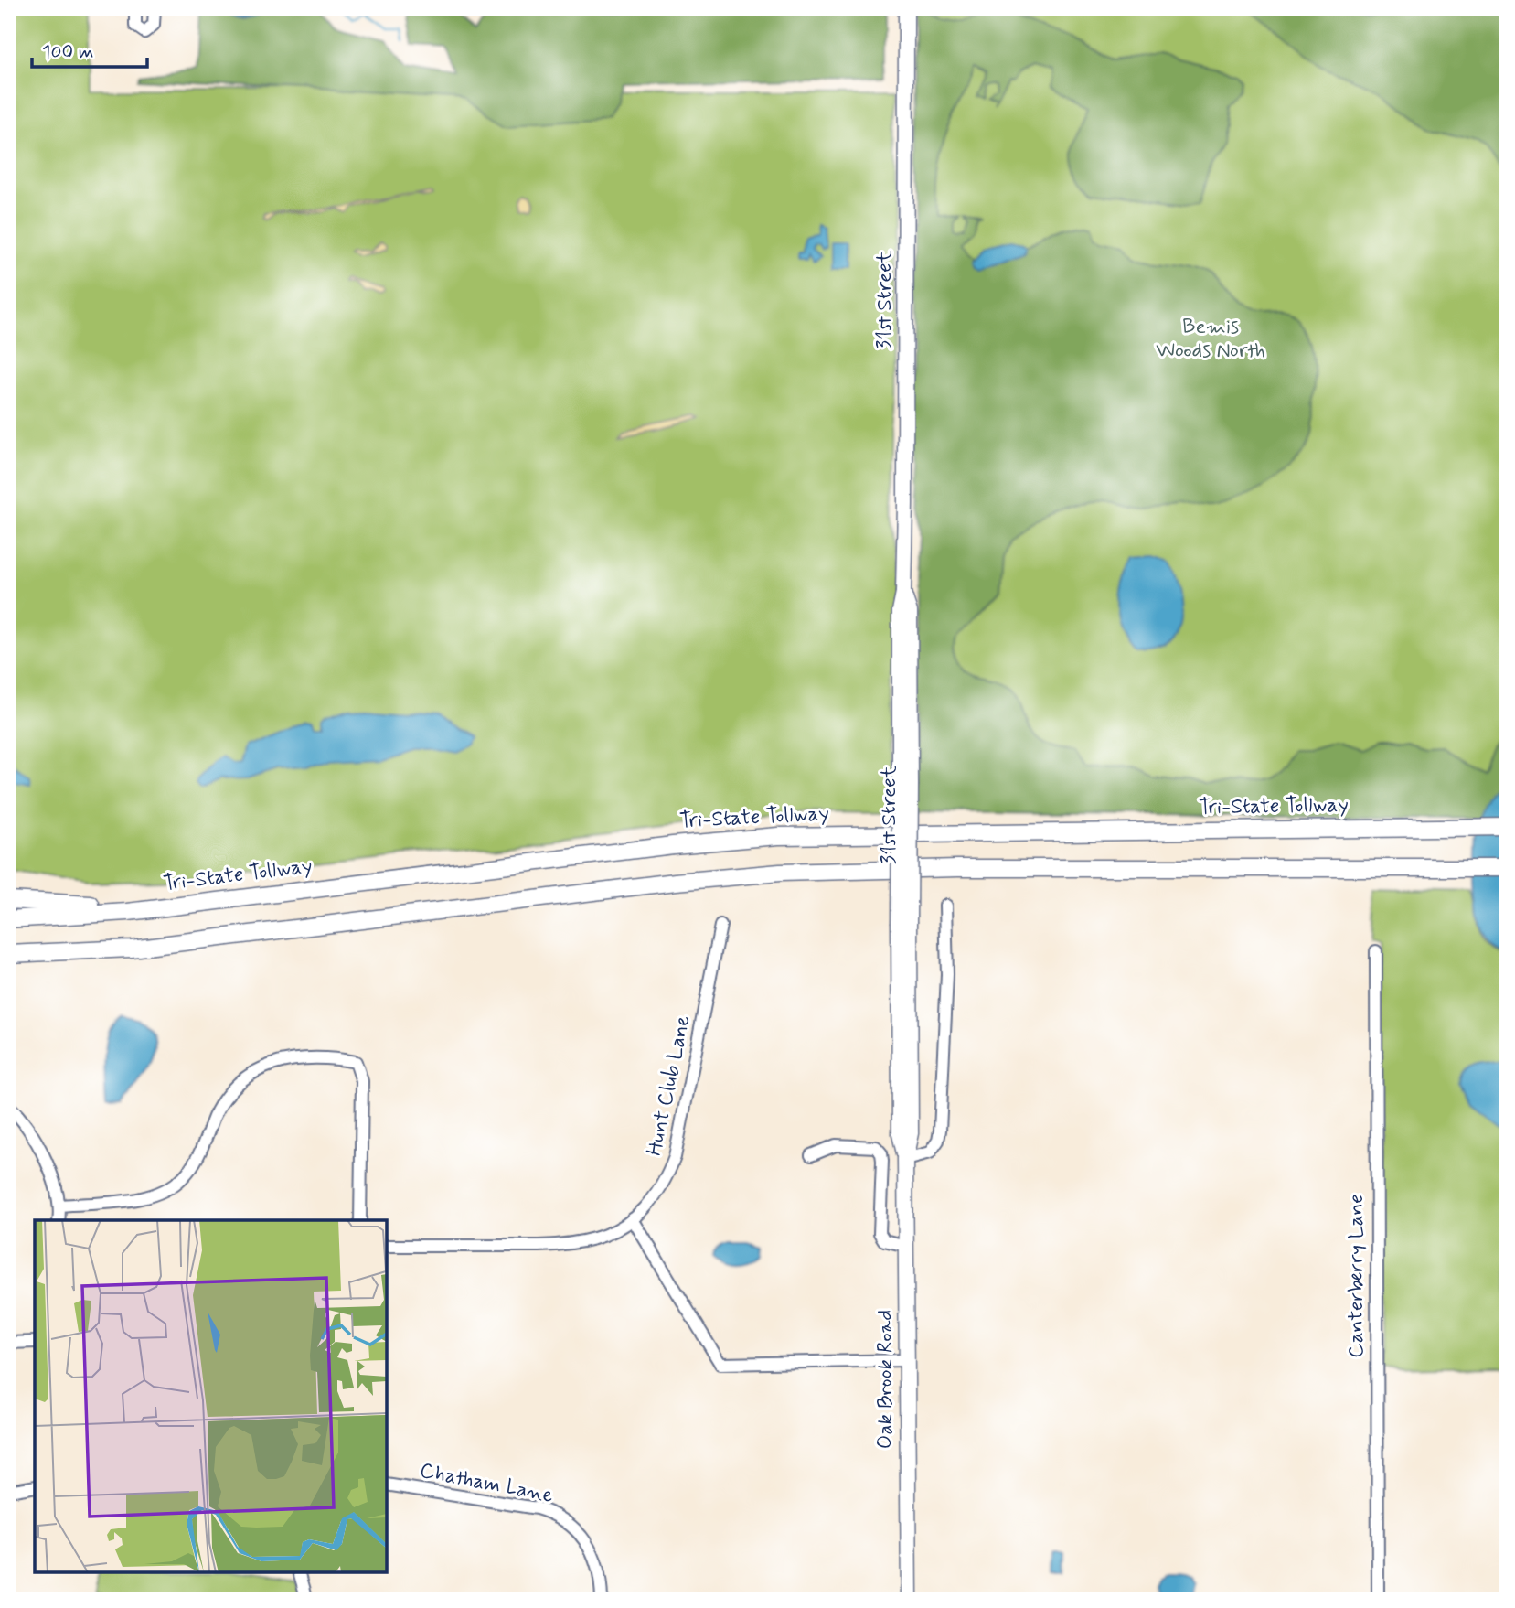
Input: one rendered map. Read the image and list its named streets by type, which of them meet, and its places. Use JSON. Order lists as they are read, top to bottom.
{
  "streets": {
    "highway": ["Tri-State Tollway"],
    "main road": ["31st Street", "Oak Brook Road"],
    "street": ["Hunt Club Lane", "Canterberry Lane", "Chatham Lane"]
  },
  "crossings": [
    ["31st Street", "Oak Brook Road"]
  ],
  "parks": ["Bemis Woods North"],
  "scale_bar": "100 m"
}
